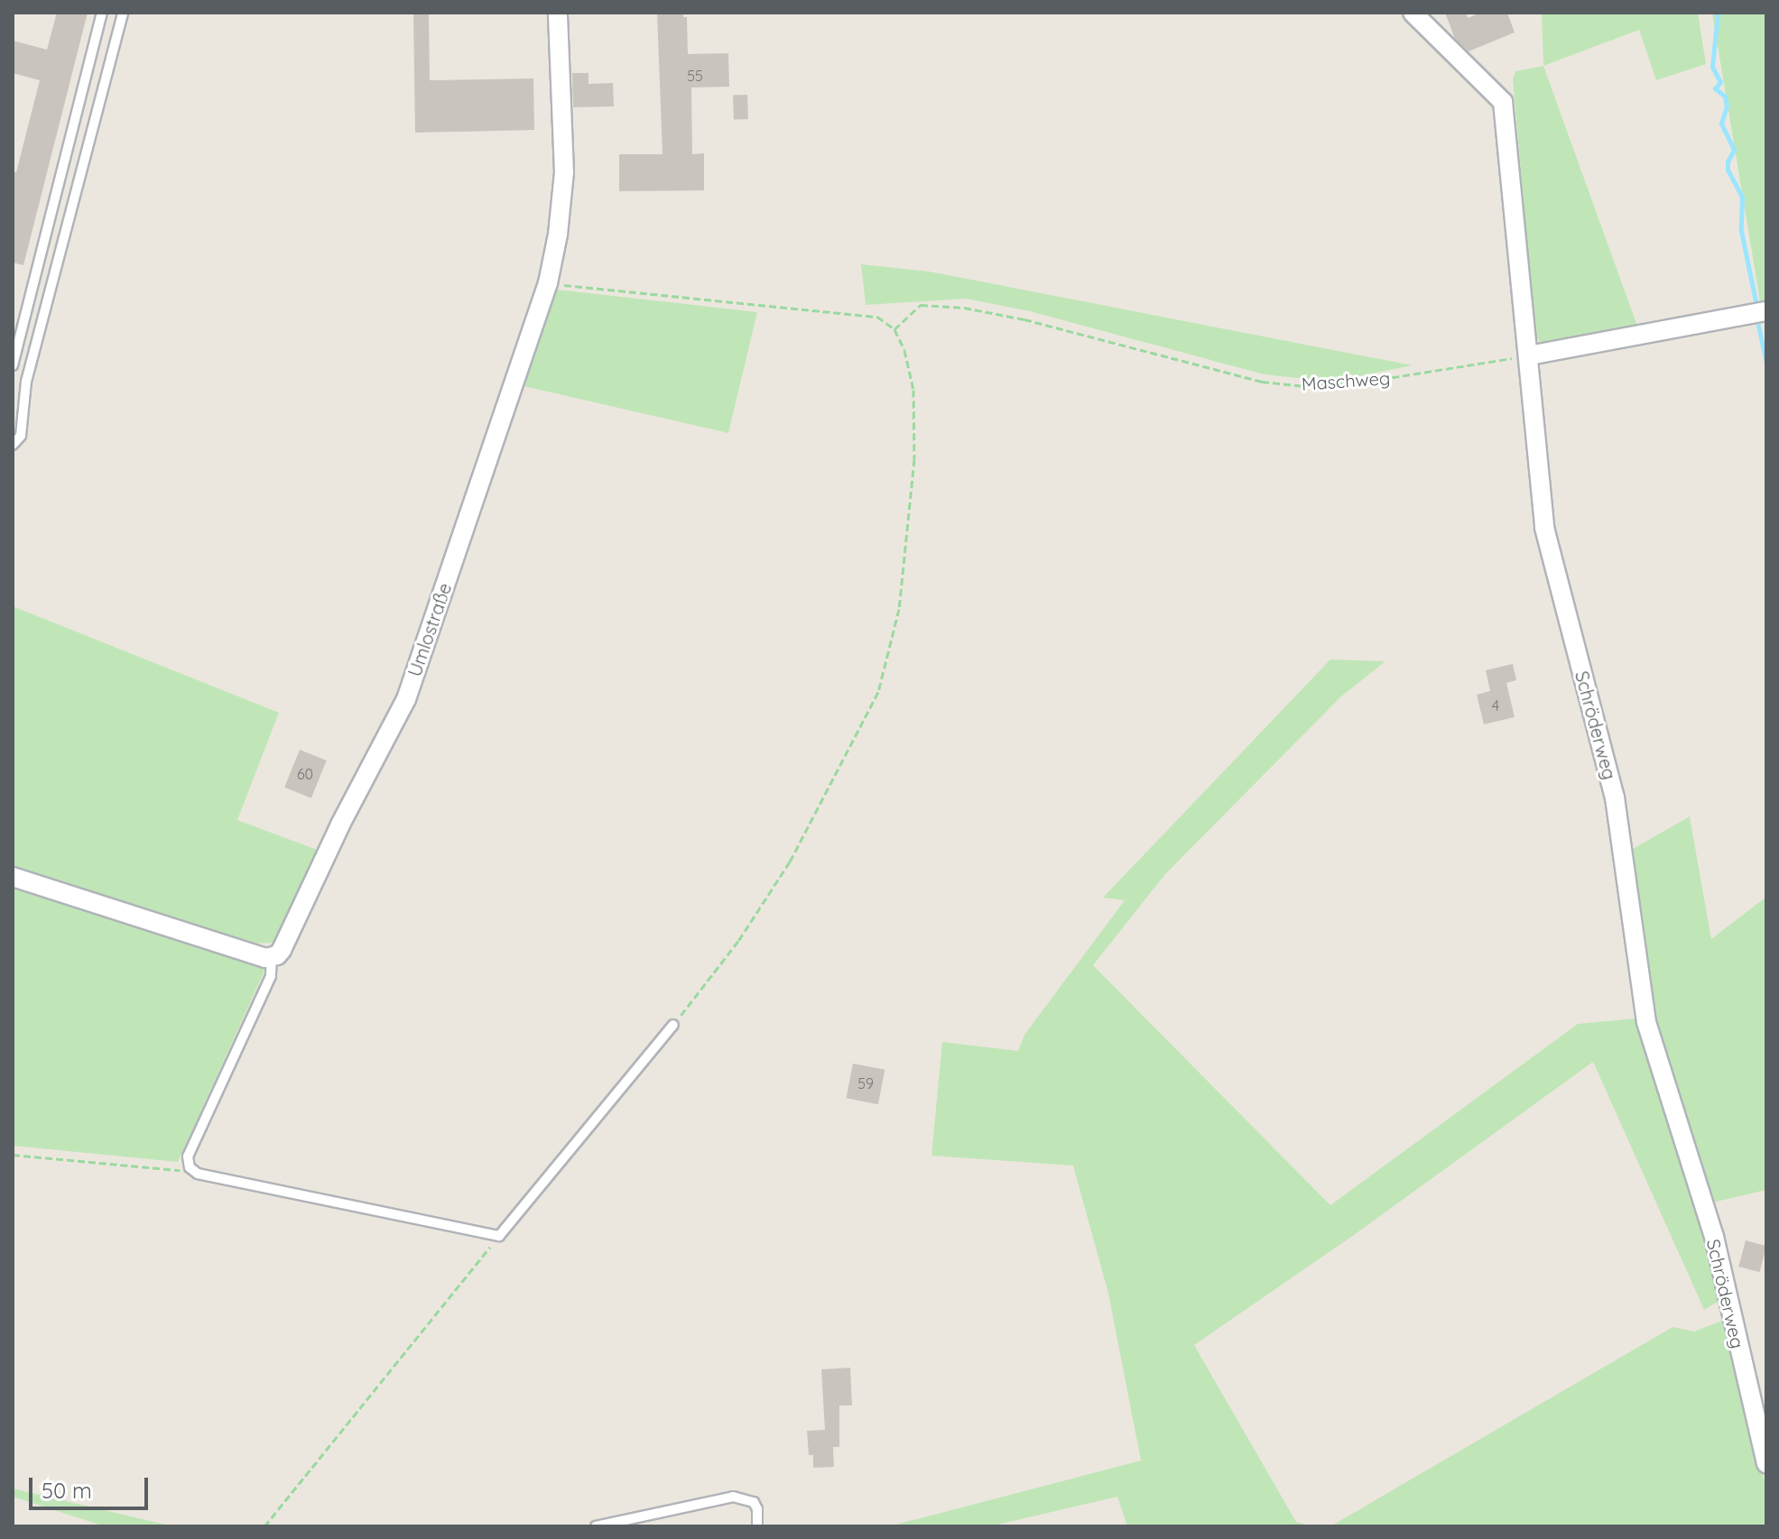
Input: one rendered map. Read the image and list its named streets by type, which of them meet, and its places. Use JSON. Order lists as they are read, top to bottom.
{
  "streets": {
    "street": ["Umlostraße", "Schröderweg"],
    "path": ["Maschweg"]
  },
  "crossings": [
    ["Maschweg", "Schröderweg"]
  ],
  "house_numbers": [
    "55",
    "4",
    "60",
    "59"
  ],
  "scale_bar": "50 m"
}
